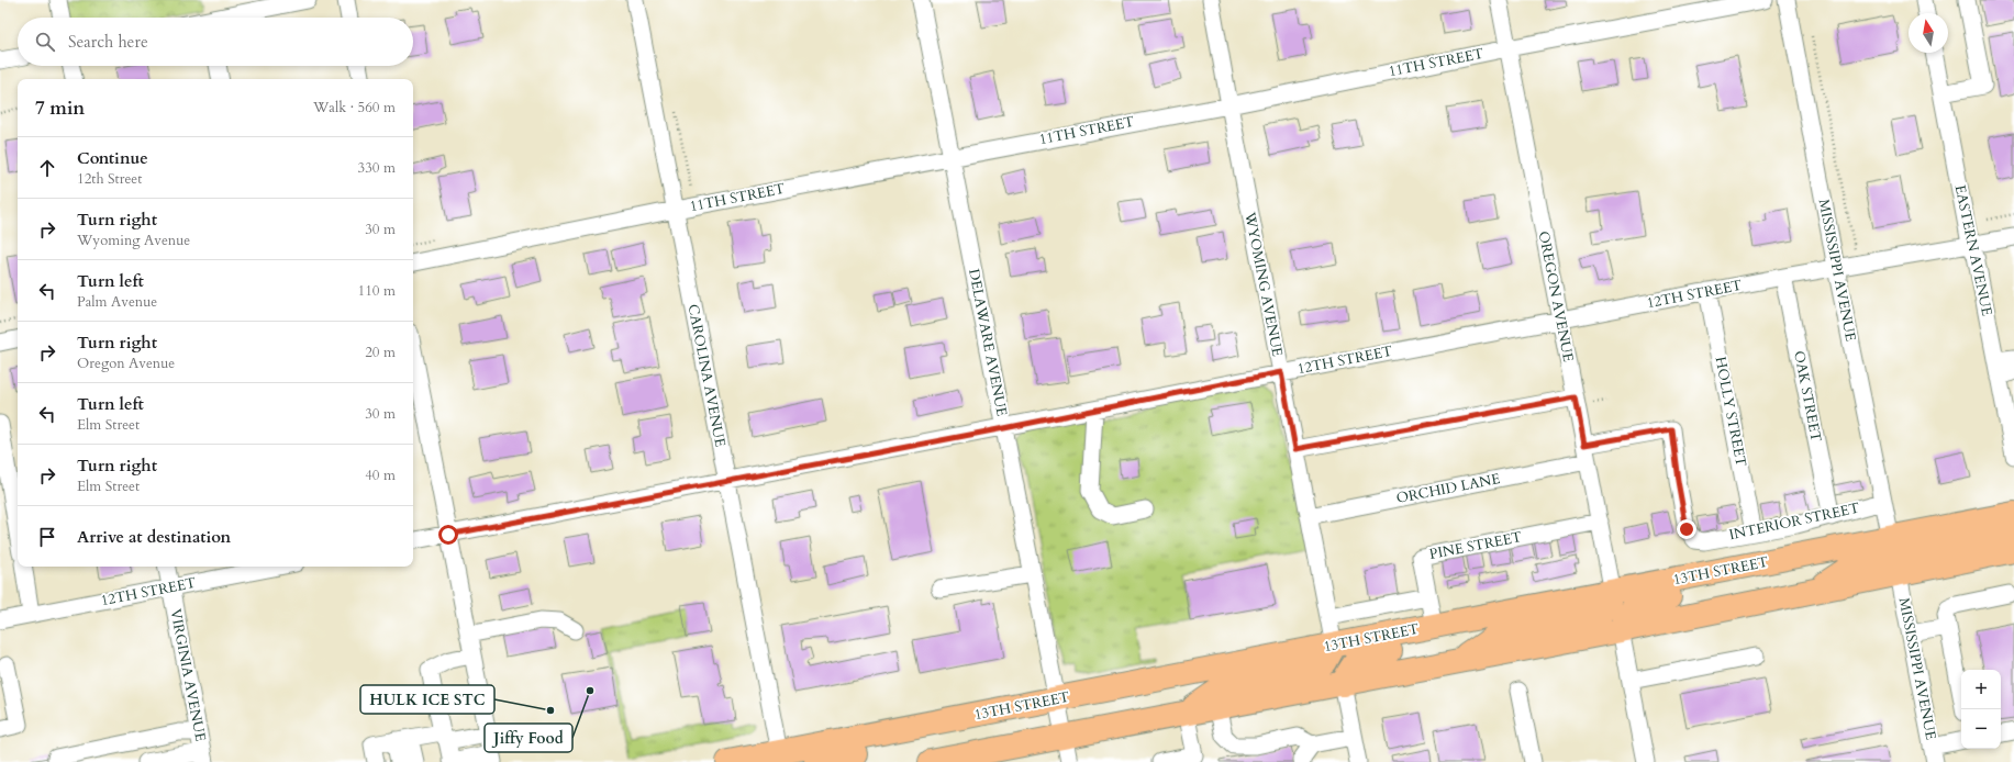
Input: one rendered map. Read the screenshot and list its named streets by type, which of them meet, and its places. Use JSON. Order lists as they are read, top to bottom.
{
  "streets": {
    "highway": ["13TH STREET"],
    "street": [
      "11TH STREET",
      "EASTERN AVENUE",
      "MISSISSIPPI AVENUE",
      "WYOMING AVENUE",
      "12TH STREET",
      "OREGON AVENUE",
      "DELAWARE AVENUE",
      "CAROLINA AVENUE",
      "OAK STREET",
      "HOLLY STREET",
      "ORCHID LANE",
      "INTERIOR STREET",
      "PINE STREET",
      "VIRGINIA AVENUE"
    ]
  },
  "crossings": [
    ["11TH STREET", "WYOMING AVENUE"],
    ["11TH STREET", "OREGON AVENUE"],
    ["11TH STREET", "DELAWARE AVENUE"],
    ["11TH STREET", "CAROLINA AVENUE"],
    ["EASTERN AVENUE", "12TH STREET"],
    ["MISSISSIPPI AVENUE", "12TH STREET"],
    ["MISSISSIPPI AVENUE", "INTERIOR STREET"],
    ["MISSISSIPPI AVENUE", "13TH STREET"],
    ["WYOMING AVENUE", "12TH STREET"],
    ["WYOMING AVENUE", "ORCHID LANE"],
    ["WYOMING AVENUE", "13TH STREET"],
    ["12TH STREET", "OREGON AVENUE"],
    ["12TH STREET", "DELAWARE AVENUE"],
    ["12TH STREET", "CAROLINA AVENUE"],
    ["12TH STREET", "OAK STREET"],
    ["12TH STREET", "HOLLY STREET"],
    ["12TH STREET", "VIRGINIA AVENUE"],
    ["OREGON AVENUE", "ORCHID LANE"],
    ["OREGON AVENUE", "PINE STREET"],
    ["OREGON AVENUE", "13TH STREET"],
    ["DELAWARE AVENUE", "13TH STREET"],
    ["CAROLINA AVENUE", "13TH STREET"],
    ["OAK STREET", "INTERIOR STREET"],
    ["HOLLY STREET", "INTERIOR STREET"],
    ["ORCHID LANE", "INTERIOR STREET"],
    ["PINE STREET", "13TH STREET"]
  ],
  "places": ["Jiffy Food", "HULK ICE STC"],
  "north": "top",
  "page": {
    "search": "Search here",
    "heading": ["7 min", "Walk · 560 m"],
    "list": [
      ["Continue", "12th Street", "330 m"],
      ["Turn right", "Wyoming Avenue", "30 m"],
      ["Turn left", "Palm Avenue", "110 m"],
      ["Turn right", "Oregon Avenue", "20 m"],
      ["Turn left", "Elm Street", "30 m"],
      ["Turn right", "Elm Street", "40 m"],
      "Arrive at destination"
    ],
    "map_buttons": ["+", "−"]
  }
}
